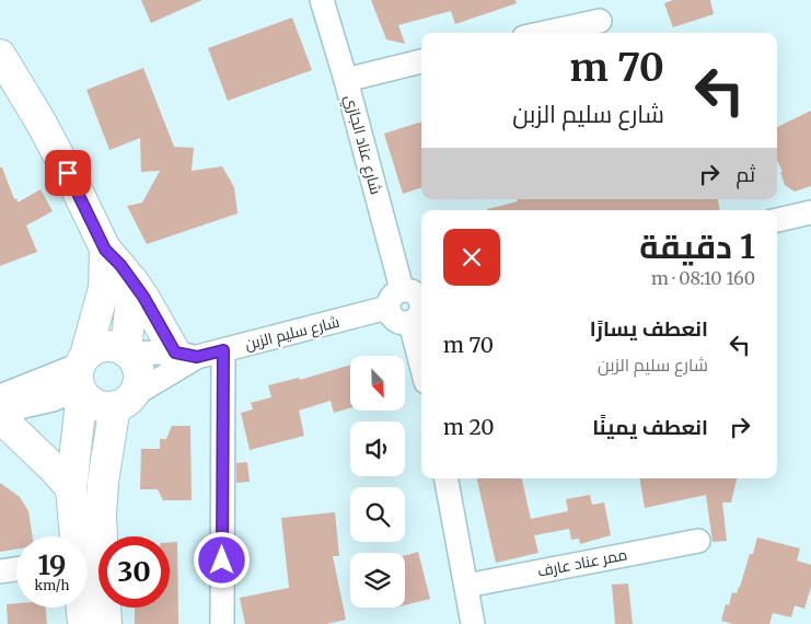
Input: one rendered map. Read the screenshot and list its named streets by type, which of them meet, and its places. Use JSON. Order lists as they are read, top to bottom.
{
  "streets": {
    "street": ["شارع عناد الجازي", "شارع سليم الزبن", "ممر عناد عارف"]
  },
  "crossings": [
    ["شارع عناد الجازي", "شارع سليم الزبن"]
  ],
  "north": "bottom right",
  "page": {
    "turn": ["70 m", "شارع سليم الزبن"],
    "then": "ثم",
    "heading": ["1 دقيقة", "160 m · 08:10"],
    "list": [
      {
        "name": "انعطف يسارًا",
        "note": "شارع سليم الزبن",
        "value": "70 m"
      },
      {
        "name": "انعطف يمينًا",
        "value": "20 m"
      }
    ],
    "speed": "19 km/h",
    "limit": "30"
  }
}
